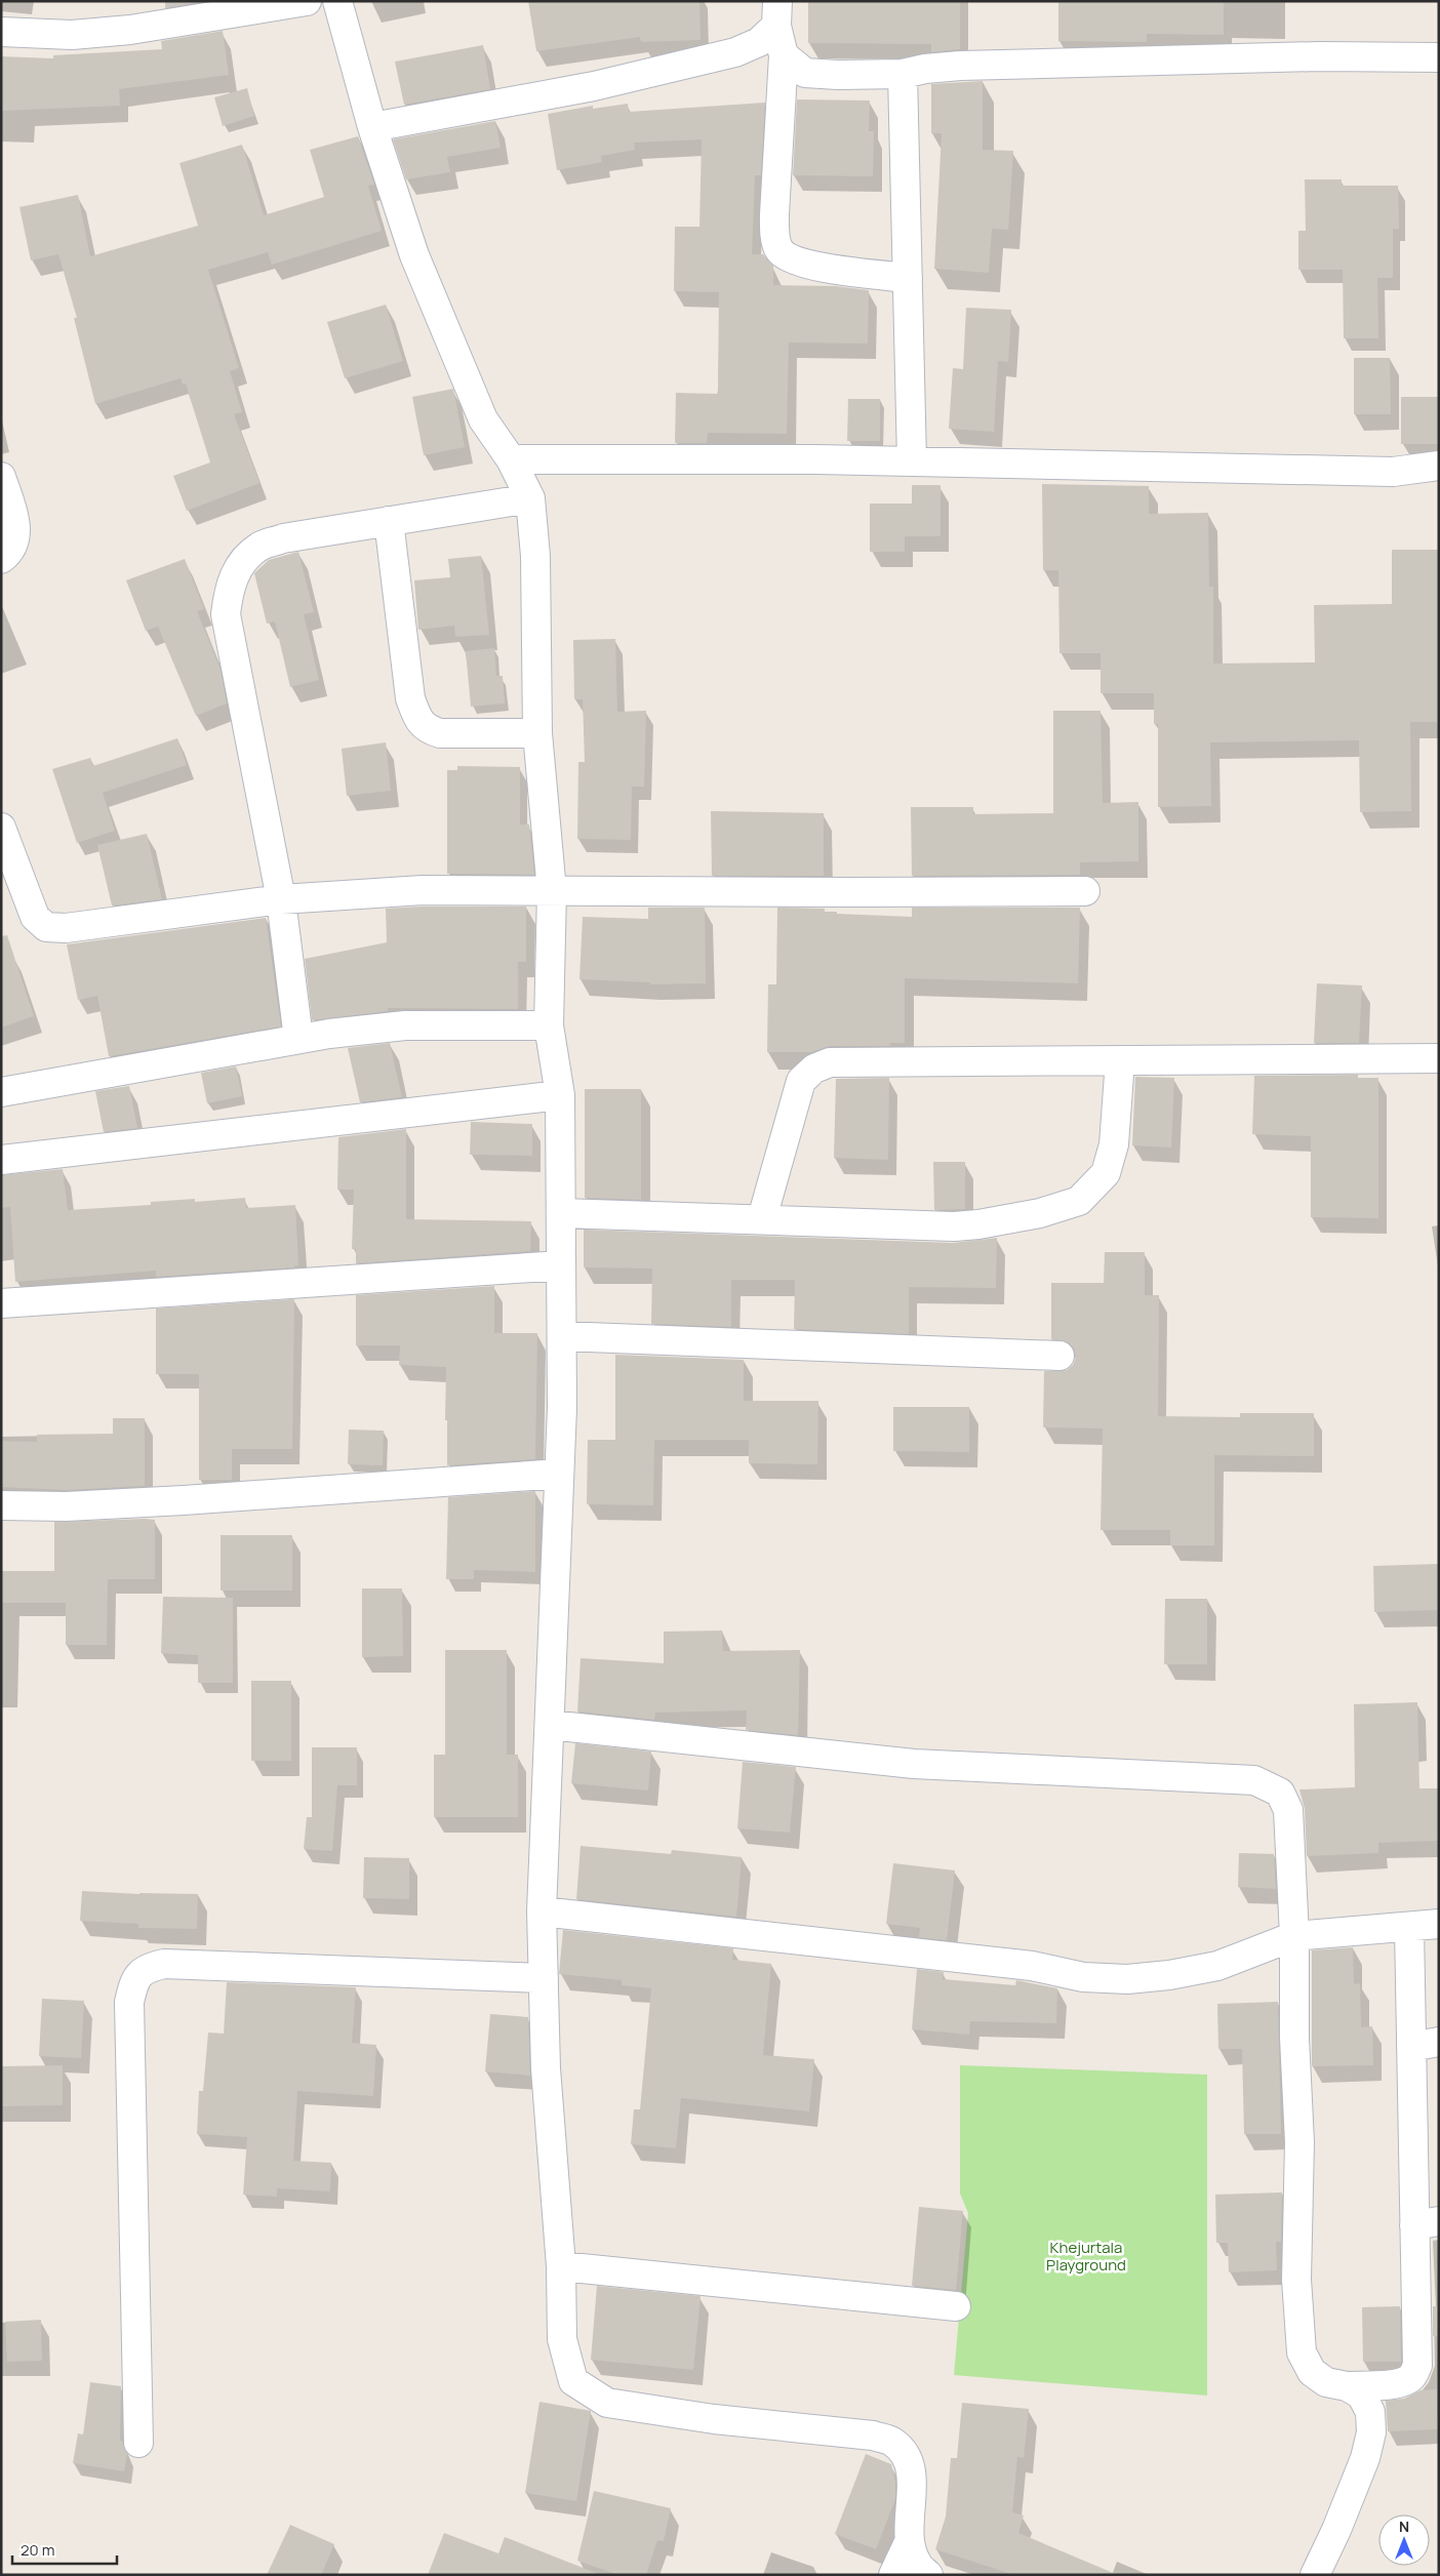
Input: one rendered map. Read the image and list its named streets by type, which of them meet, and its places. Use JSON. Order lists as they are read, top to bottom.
{
  "parks": ["Khejurtala Playground"],
  "scale_bar": "20 m",
  "north": "top"
}
